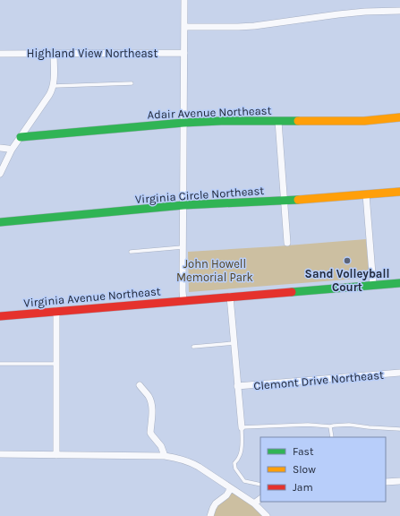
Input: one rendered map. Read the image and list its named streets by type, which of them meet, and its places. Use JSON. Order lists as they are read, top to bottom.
{
  "streets": {
    "street": [
      "Highland View Northeast",
      "Adair Avenue Northeast",
      "Virginia Circle Northeast",
      "Virginia Avenue Northeast",
      "Clemont Drive Northeast"
    ]
  },
  "parks": ["John Howell Memorial Park"],
  "places": ["Sand Volleyball Court"],
  "legend": ["Fast", "Slow", "Jam"]
}
